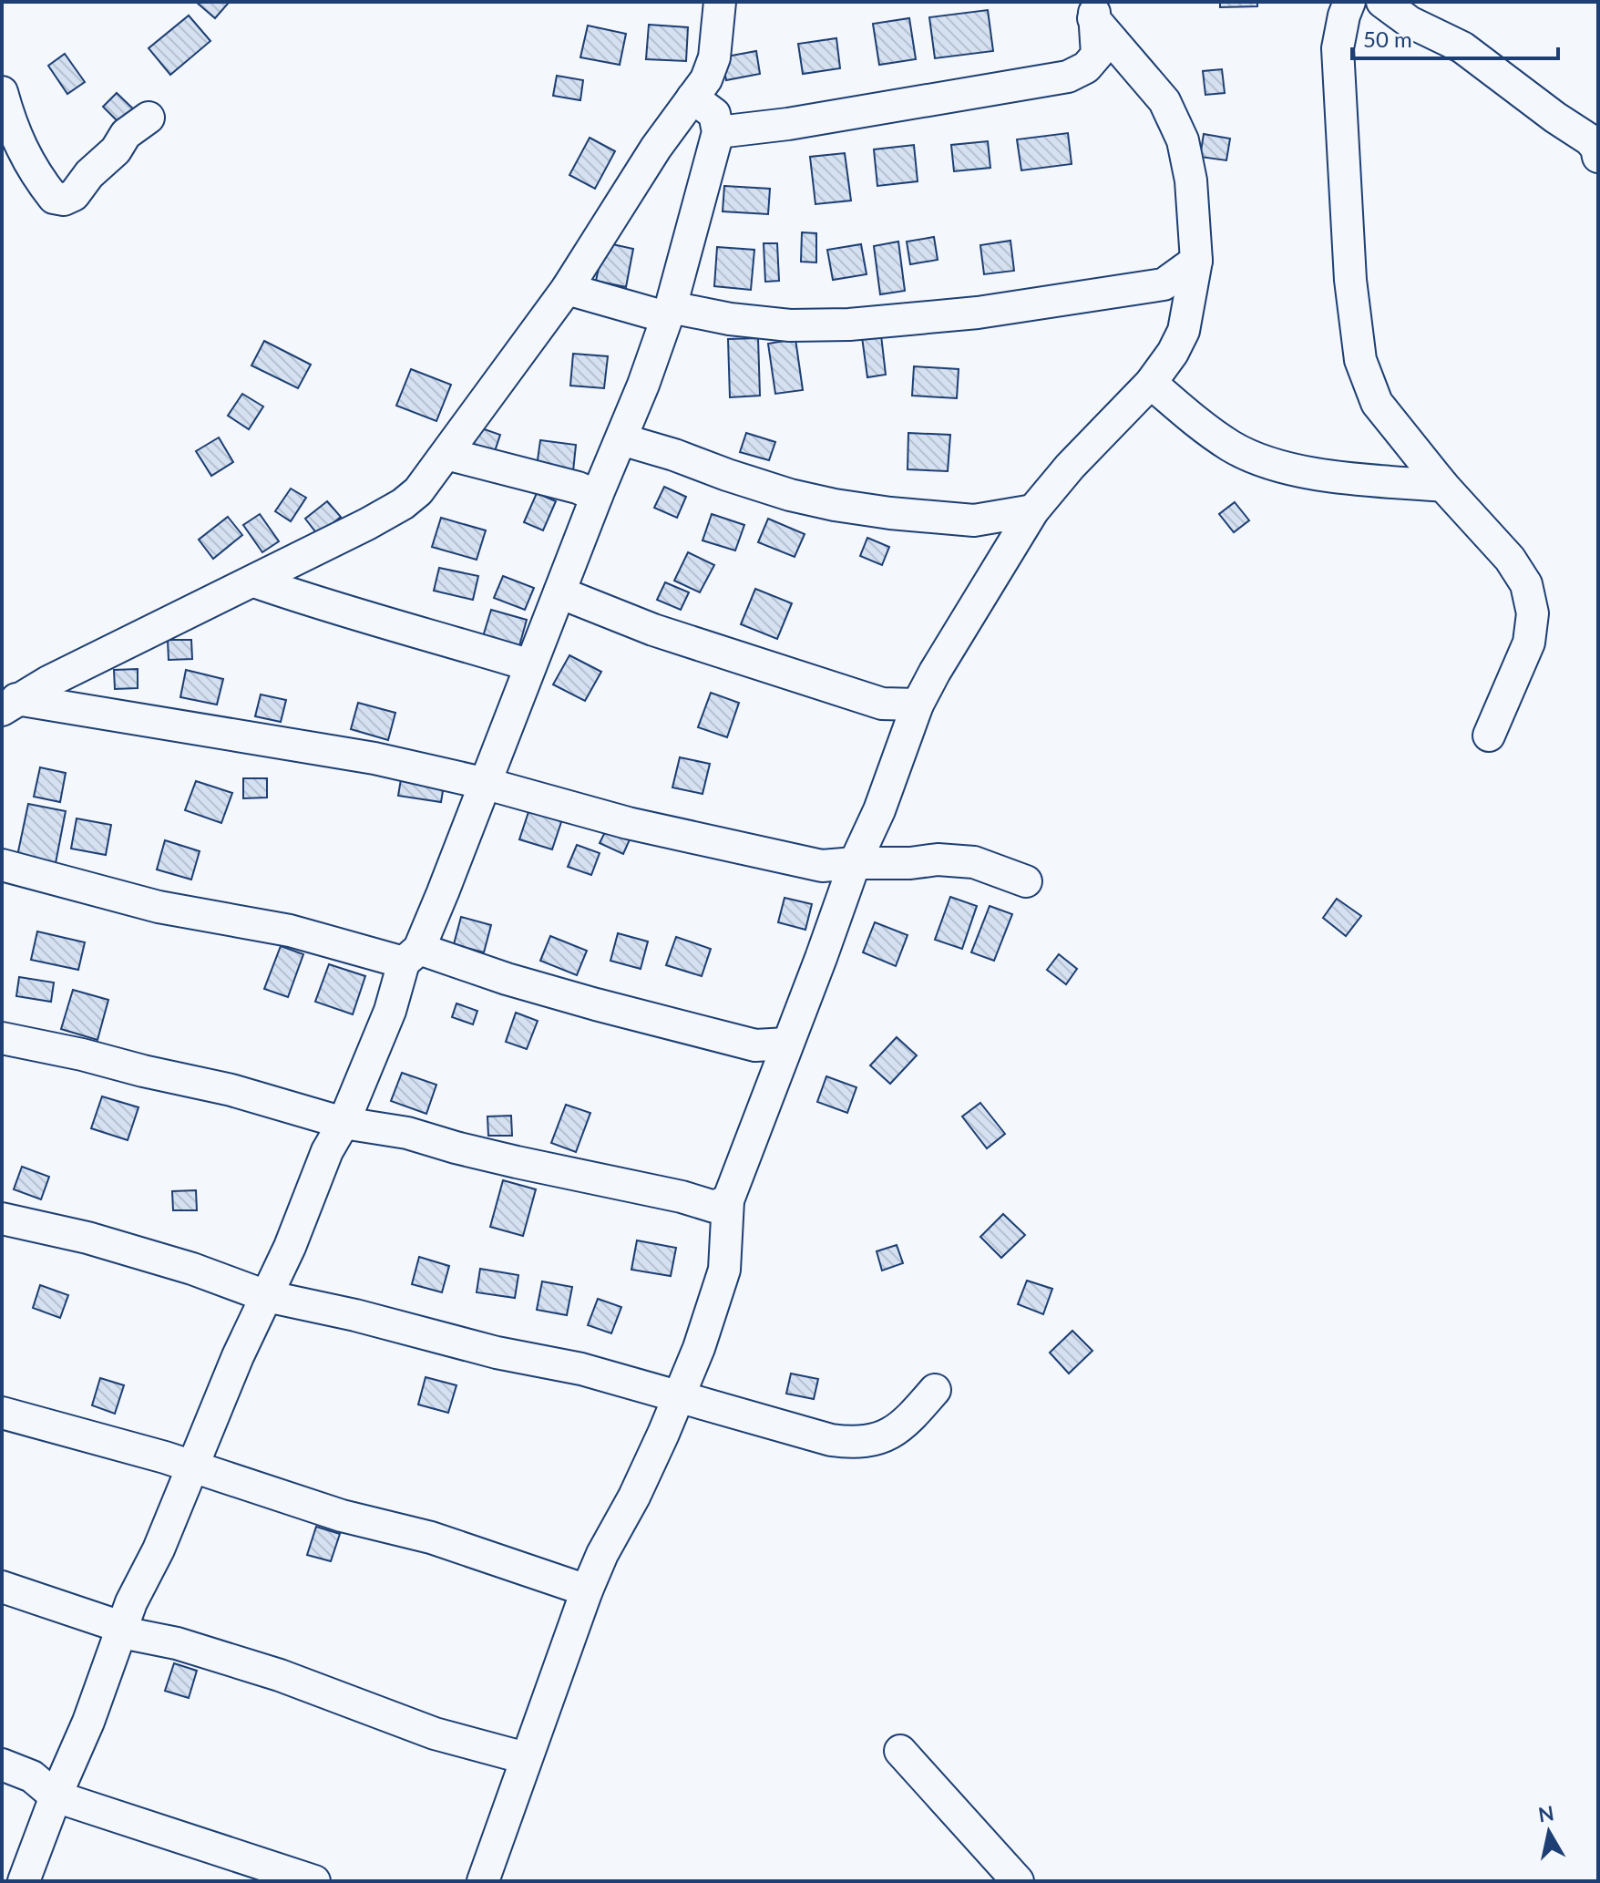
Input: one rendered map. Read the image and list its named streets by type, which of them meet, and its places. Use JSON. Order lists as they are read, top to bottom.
{
  "scale_bar": "50 m",
  "north": "top"
}
